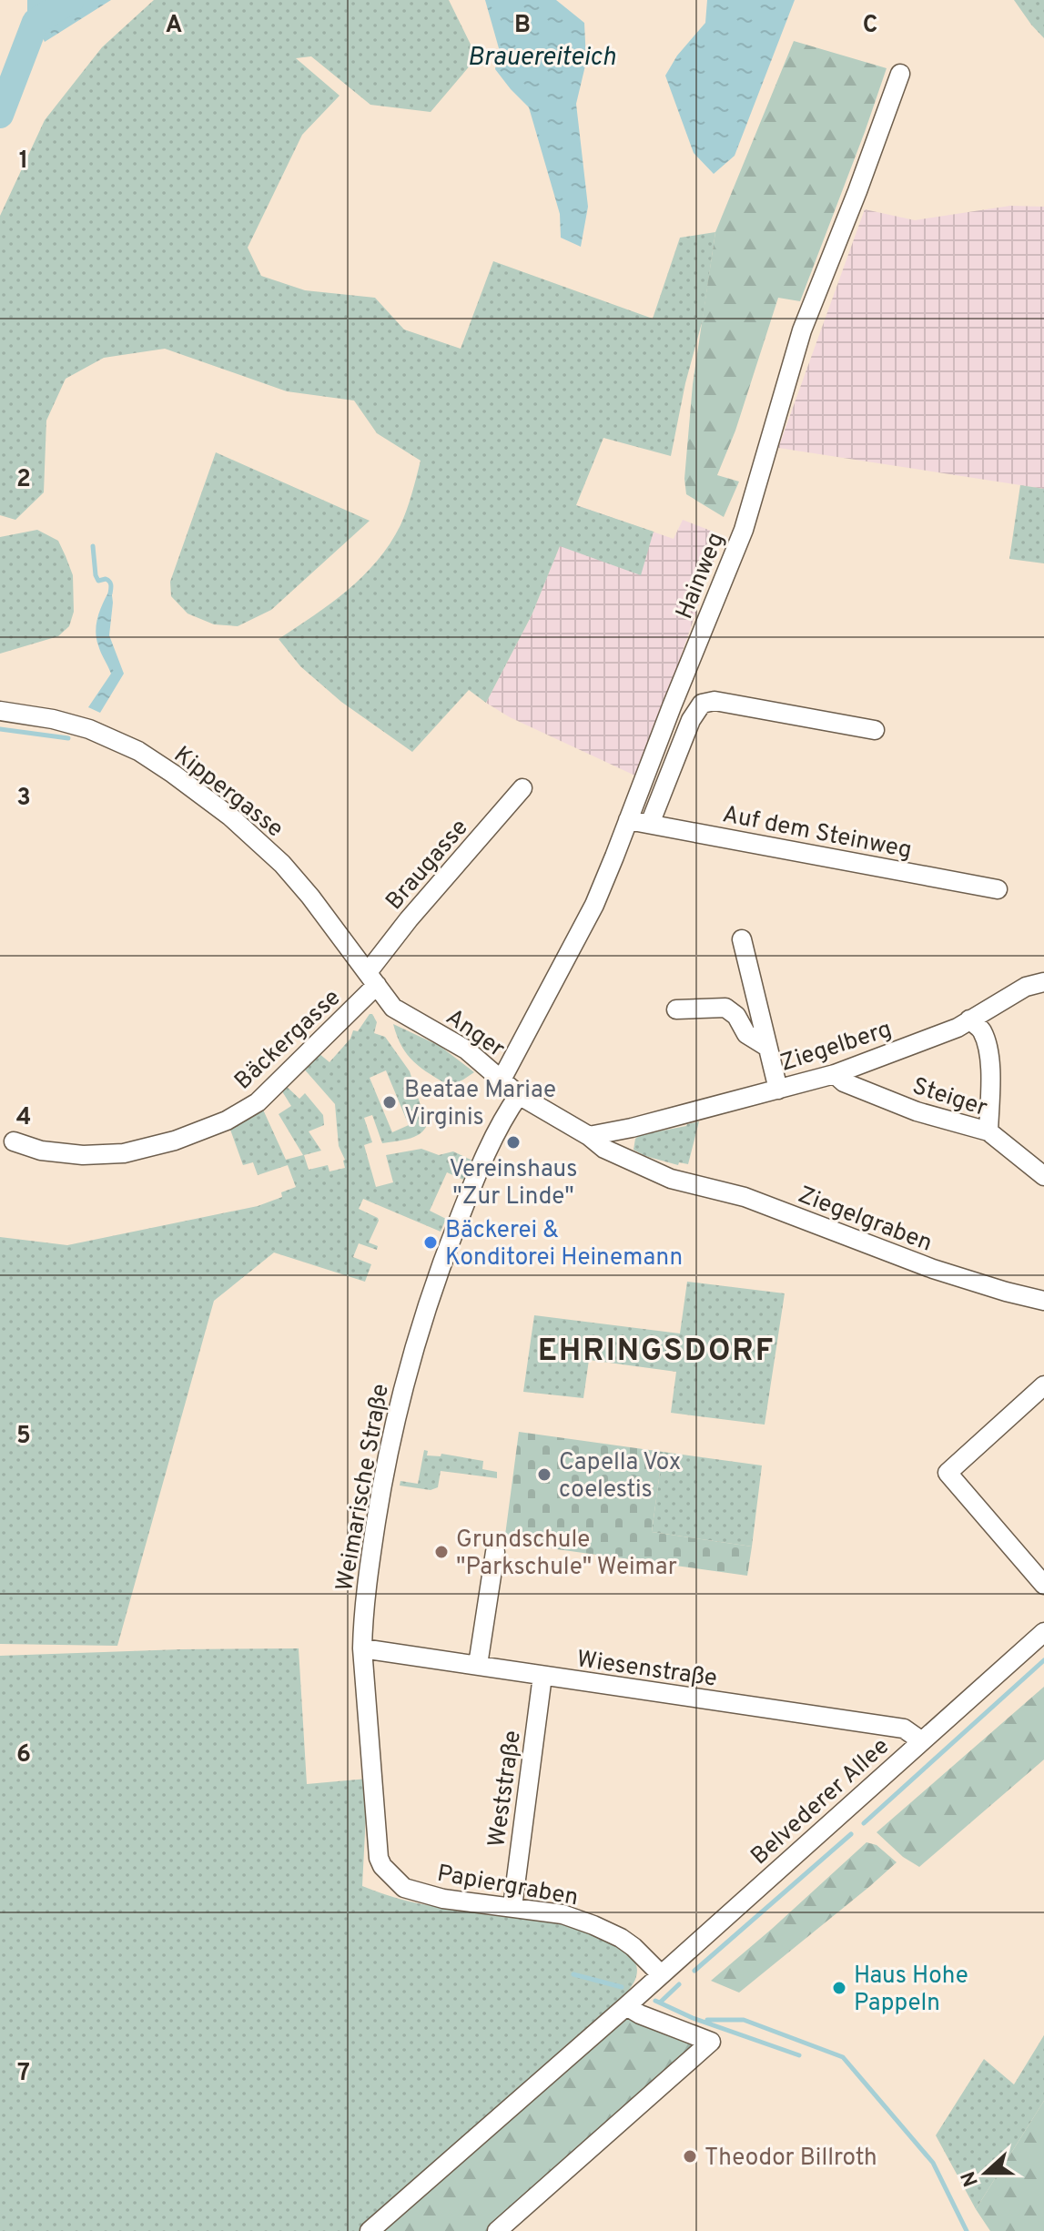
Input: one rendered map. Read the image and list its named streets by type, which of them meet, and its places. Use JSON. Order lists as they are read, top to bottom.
{
  "streets": {
    "street": [
      "Hainweg",
      "Kippergasse",
      "Auf dem Steinweg",
      "Braugasse",
      "Anger",
      "Bäckergasse",
      "Ziegelberg",
      "Steiger",
      "Ziegelgraben",
      "Weimarische Straße",
      "Wiesenstraße",
      "Weststraße",
      "Belvederer Allee",
      "Papiergraben"
    ]
  },
  "crossings": [
    ["Hainweg", "Auf dem Steinweg"],
    ["Hainweg", "Anger"],
    ["Kippergasse", "Braugasse"],
    ["Kippergasse", "Anger"],
    ["Kippergasse", "Bäckergasse"],
    ["Braugasse", "Anger"],
    ["Braugasse", "Bäckergasse"],
    ["Anger", "Bäckergasse"],
    ["Anger", "Ziegelberg"],
    ["Anger", "Ziegelgraben"],
    ["Anger", "Weimarische Straße"],
    ["Ziegelberg", "Steiger"],
    ["Weimarische Straße", "Wiesenstraße"],
    ["Weimarische Straße", "Papiergraben"],
    ["Wiesenstraße", "Weststraße"],
    ["Wiesenstraße", "Belvederer Allee"],
    ["Weststraße", "Papiergraben"],
    ["Belvederer Allee", "Papiergraben"]
  ],
  "districts": ["EHRINGSDORF"],
  "water": ["Brauereiteich"],
  "places": [
    "Beatae Mariae Virginis",
    "Vereinshaus \"Zur Linde\"",
    "Bäckerei & Konditorei Heinemann",
    "Capella Vox coelestis",
    "Grundschule \"Parkschule\" Weimar",
    "Haus Hohe Pappeln",
    "Theodor Billroth"
  ],
  "north": "left",
  "grid": {
    "columns": ["A", "B", "C"],
    "rows": [
      "1",
      "2",
      "3",
      "4",
      "5",
      "6",
      "7"
    ]
  }
}
